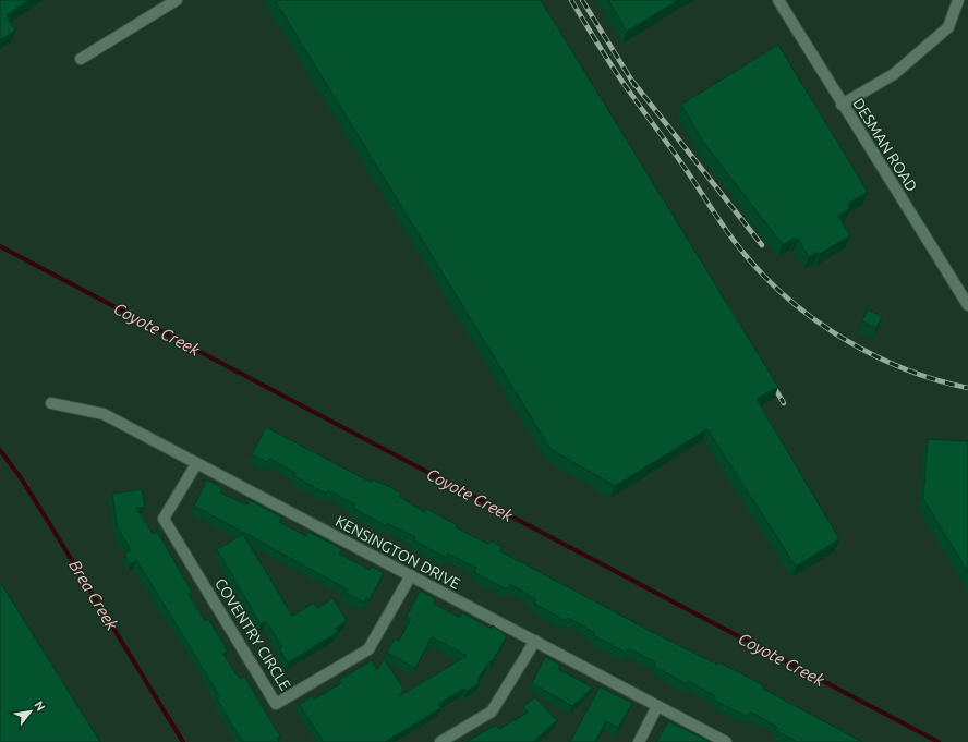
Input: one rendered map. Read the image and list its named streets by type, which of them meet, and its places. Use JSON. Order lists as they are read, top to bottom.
{
  "streets": {
    "street": ["DESMAN ROAD", "KENSINGTON DRIVE", "COVENTRY CIRCLE"]
  },
  "crossings": [
    ["KENSINGTON DRIVE", "COVENTRY CIRCLE"]
  ],
  "water": ["Coyote Creek", "Brea Creek"],
  "north": "top right"
}
